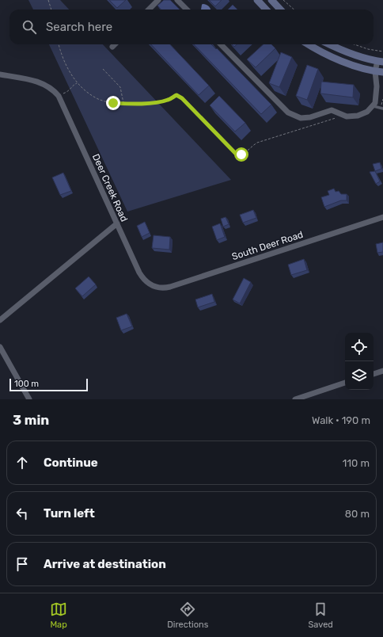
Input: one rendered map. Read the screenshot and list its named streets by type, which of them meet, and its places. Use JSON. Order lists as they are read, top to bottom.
{
  "streets": {
    "street": ["Deer Creek Road", "South Deer Road"]
  },
  "crossings": [
    ["Deer Creek Road", "South Deer Road"]
  ],
  "scale_bar": "100 m",
  "page": {
    "search": "Search here",
    "scale": "100 m",
    "heading": ["3 min", "Walk · 190 m"],
    "list": [
      ["Continue", "110 m"],
      ["Turn left", "80 m"],
      "Arrive at destination"
    ],
    "nav": ["Map", "Directions", "Saved"]
  }
}
